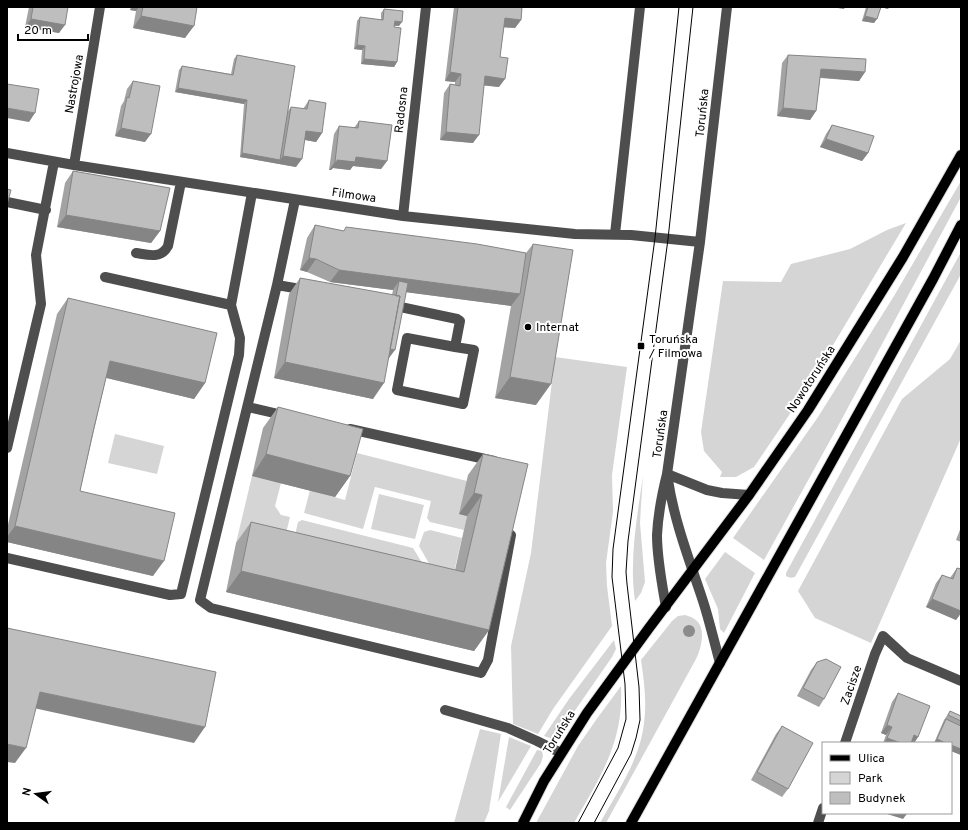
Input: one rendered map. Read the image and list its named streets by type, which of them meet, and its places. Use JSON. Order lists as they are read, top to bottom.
{
  "streets": {
    "main road": ["Toruńska", "Nowotoruńska"],
    "street": [
      "Nastrojowa",
      "Radosna",
      "Filmowa",
      "Zacisze"
    ]
  },
  "crossings": [
    ["Nastrojowa", "Filmowa"],
    ["Radosna", "Filmowa"],
    ["Toruńska", "Filmowa"],
    ["Toruńska", "Nowotoruńska"]
  ],
  "places": {
    "other": ["Internat"],
    "transit": ["Toruńska / Filmowa"]
  },
  "legend": ["Ulica", "Park", "Budynek"],
  "scale_bar": "20 m",
  "north": "left"
}
